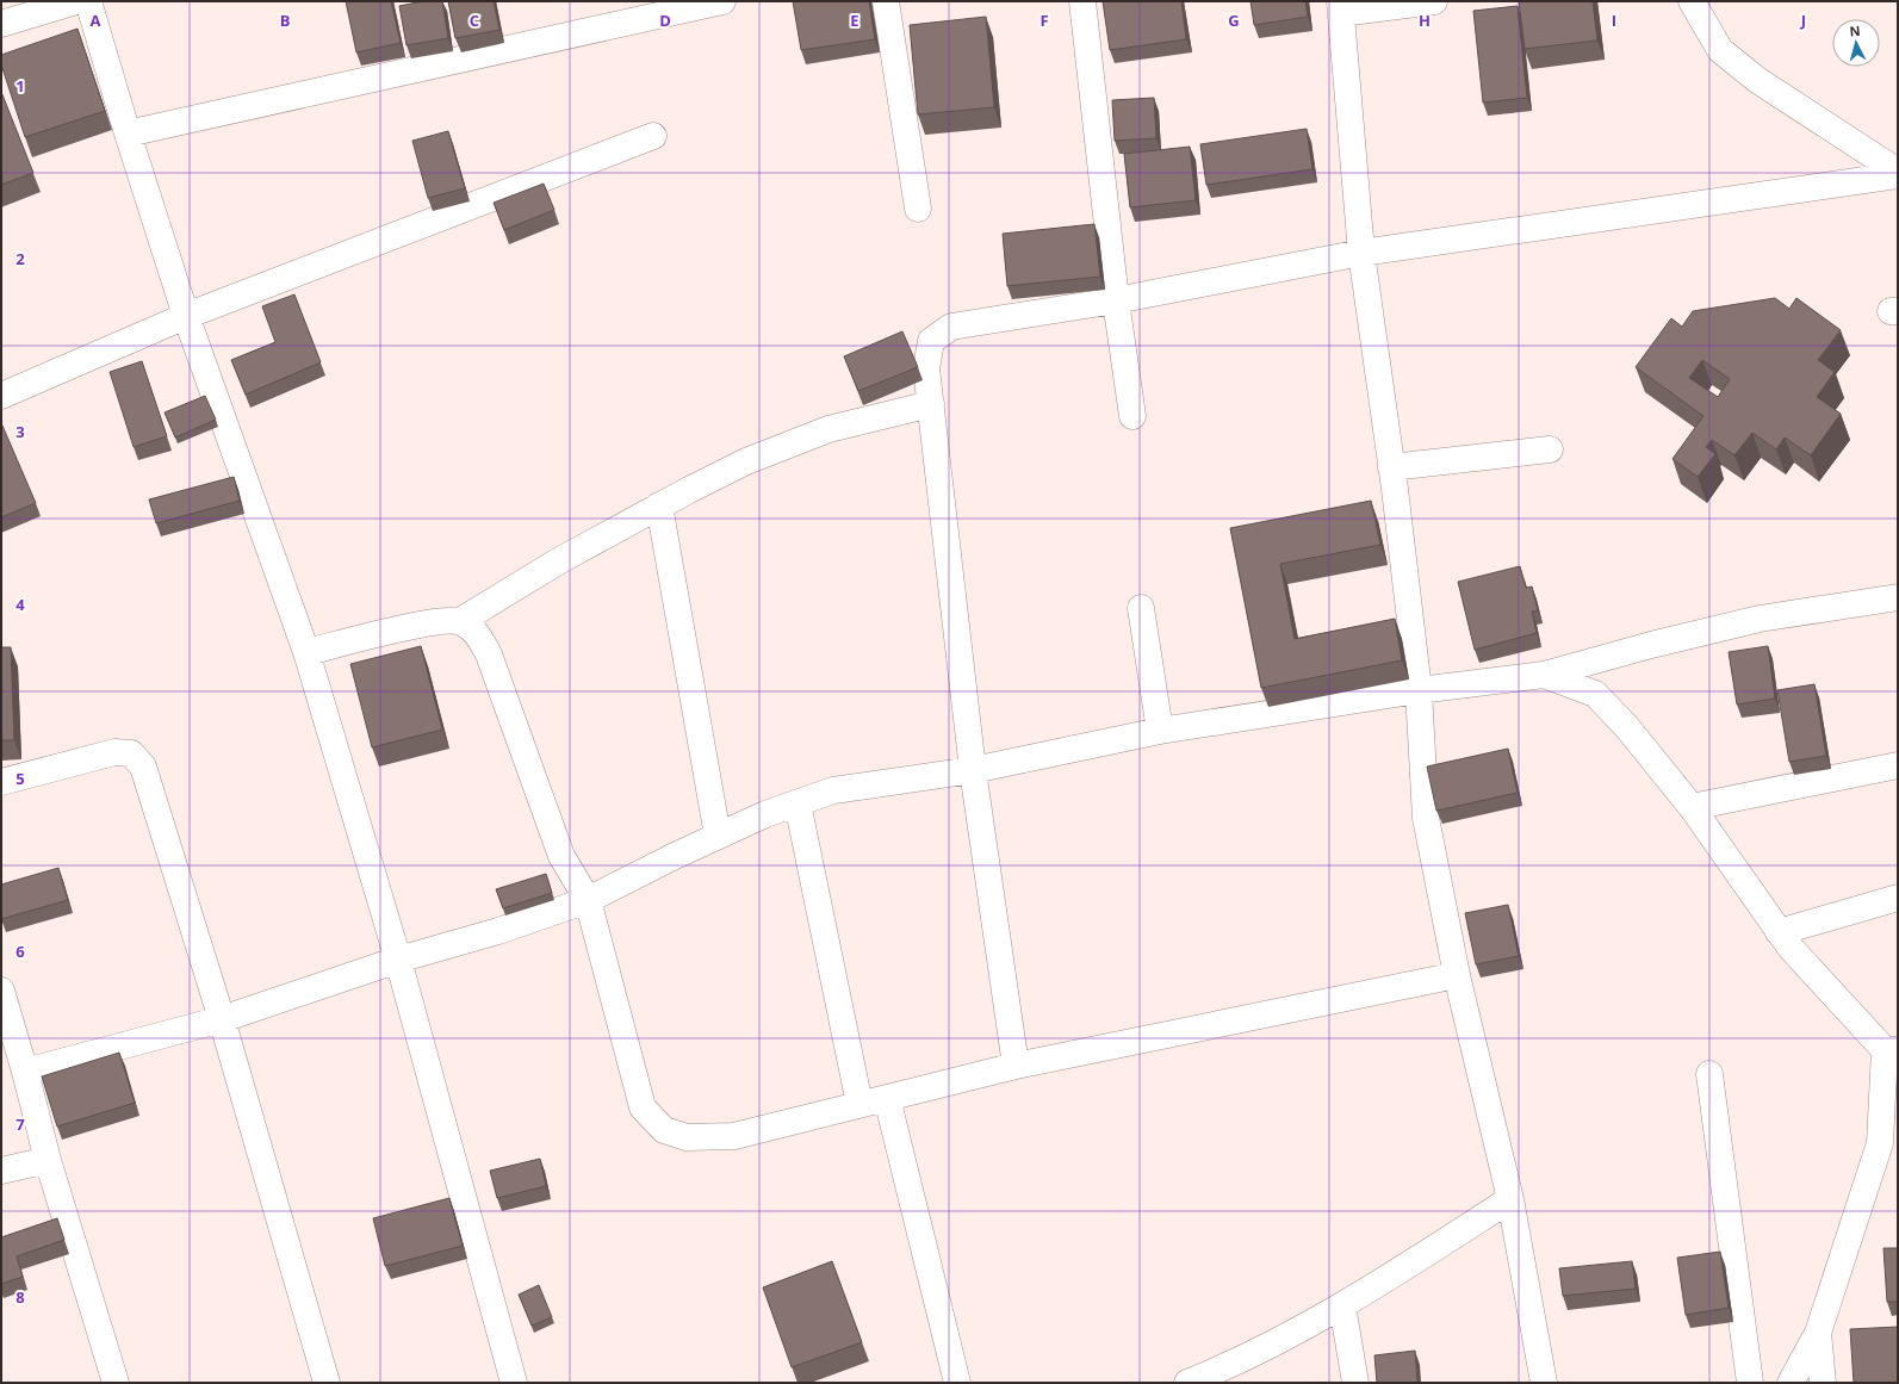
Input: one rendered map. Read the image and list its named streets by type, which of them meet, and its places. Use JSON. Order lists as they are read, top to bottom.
{
  "north": "top",
  "grid": {
    "columns": [
      "A",
      "B",
      "C",
      "D",
      "E",
      "F",
      "G",
      "H",
      "I",
      "J"
    ],
    "rows": [
      "1",
      "2",
      "3",
      "4",
      "5",
      "6",
      "7",
      "8"
    ]
  }
}
